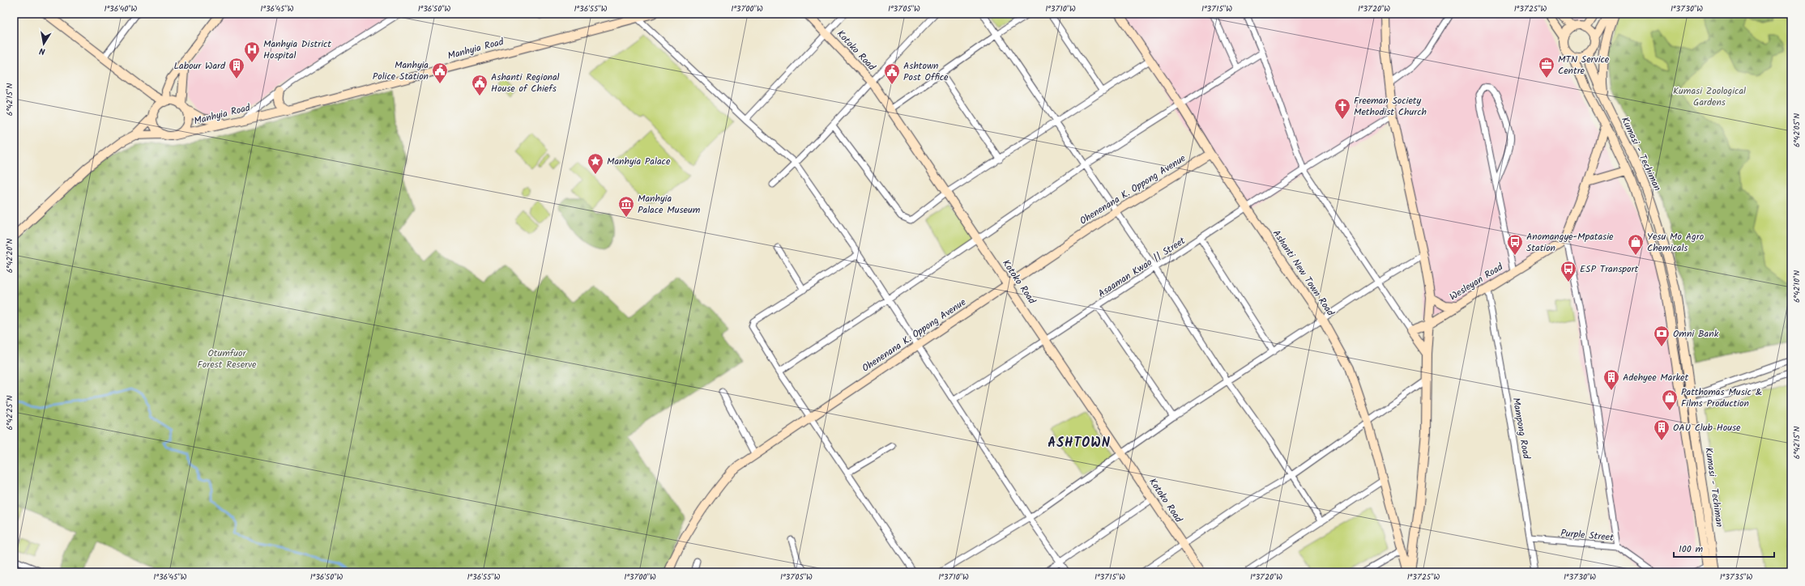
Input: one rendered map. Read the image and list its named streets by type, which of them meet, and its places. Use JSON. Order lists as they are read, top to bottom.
{
  "streets": {
    "street": [
      "Manhyia Road",
      "Kotoko Road",
      "Kumasi - Techiman",
      "Ohenenana K. Oppong Avenue",
      "Asaaman Kwao || Street",
      "Ashanti New Town Road",
      "Wesleyan Road",
      "Mampong Road",
      "Purple Street"
    ]
  },
  "crossings": [
    ["Kotoko Road", "Ohenenana K. Oppong Avenue"],
    ["Kotoko Road", "Asaaman Kwao || Street"],
    ["Ohenenana K. Oppong Avenue", "Ashanti New Town Road"],
    ["Asaaman Kwao || Street", "Ashanti New Town Road"],
    ["Wesleyan Road", "Mampong Road"],
    ["Mampong Road", "Purple Street"]
  ],
  "districts": ["ASHTOWN"],
  "parks": ["Kumasi Zoological Gardens", "Otumfuor Forest Reserve"],
  "places": {
    "hospital": ["Manhyia District Hospital"],
    "office": ["MTN Service Centre"],
    "building": ["Labour Ward", "Adehyee Market", "OAU Club House"],
    "public building": ["Manhyia Police Station", "Ashtown Post Office", "Ashanti Regional House of Chiefs"],
    "church": ["Freeman Society Methodist Church"],
    "place": ["Manhyia Palace"],
    "museum": ["Manhyia Palace Museum"],
    "bus stop": ["Anomangye-Mpatasie Station", "ESP Transport"],
    "shop": ["Yesu Mo Agro Chemicals", "Patthomas Music & Films Production"],
    "bank": ["Omni Bank"]
  },
  "scale_bar": "100 m",
  "north": "bottom",
  "coordinates": [
    "1°36'40\"W",
    "1°36'45\"W",
    "1°36'50\"W",
    "1°36'55\"W",
    "1°37'00\"W",
    "1°37'05\"W",
    "1°37'10\"W",
    "1°37'15\"W",
    "1°37'20\"W",
    "1°37'25\"W",
    "1°37'30\"W",
    "6°42'15\"N",
    "6°42'05\"N",
    "6°42'20\"N",
    "6°42'10\"N",
    "6°42'25\"N",
    "1°37'35\"W"
  ]
}
